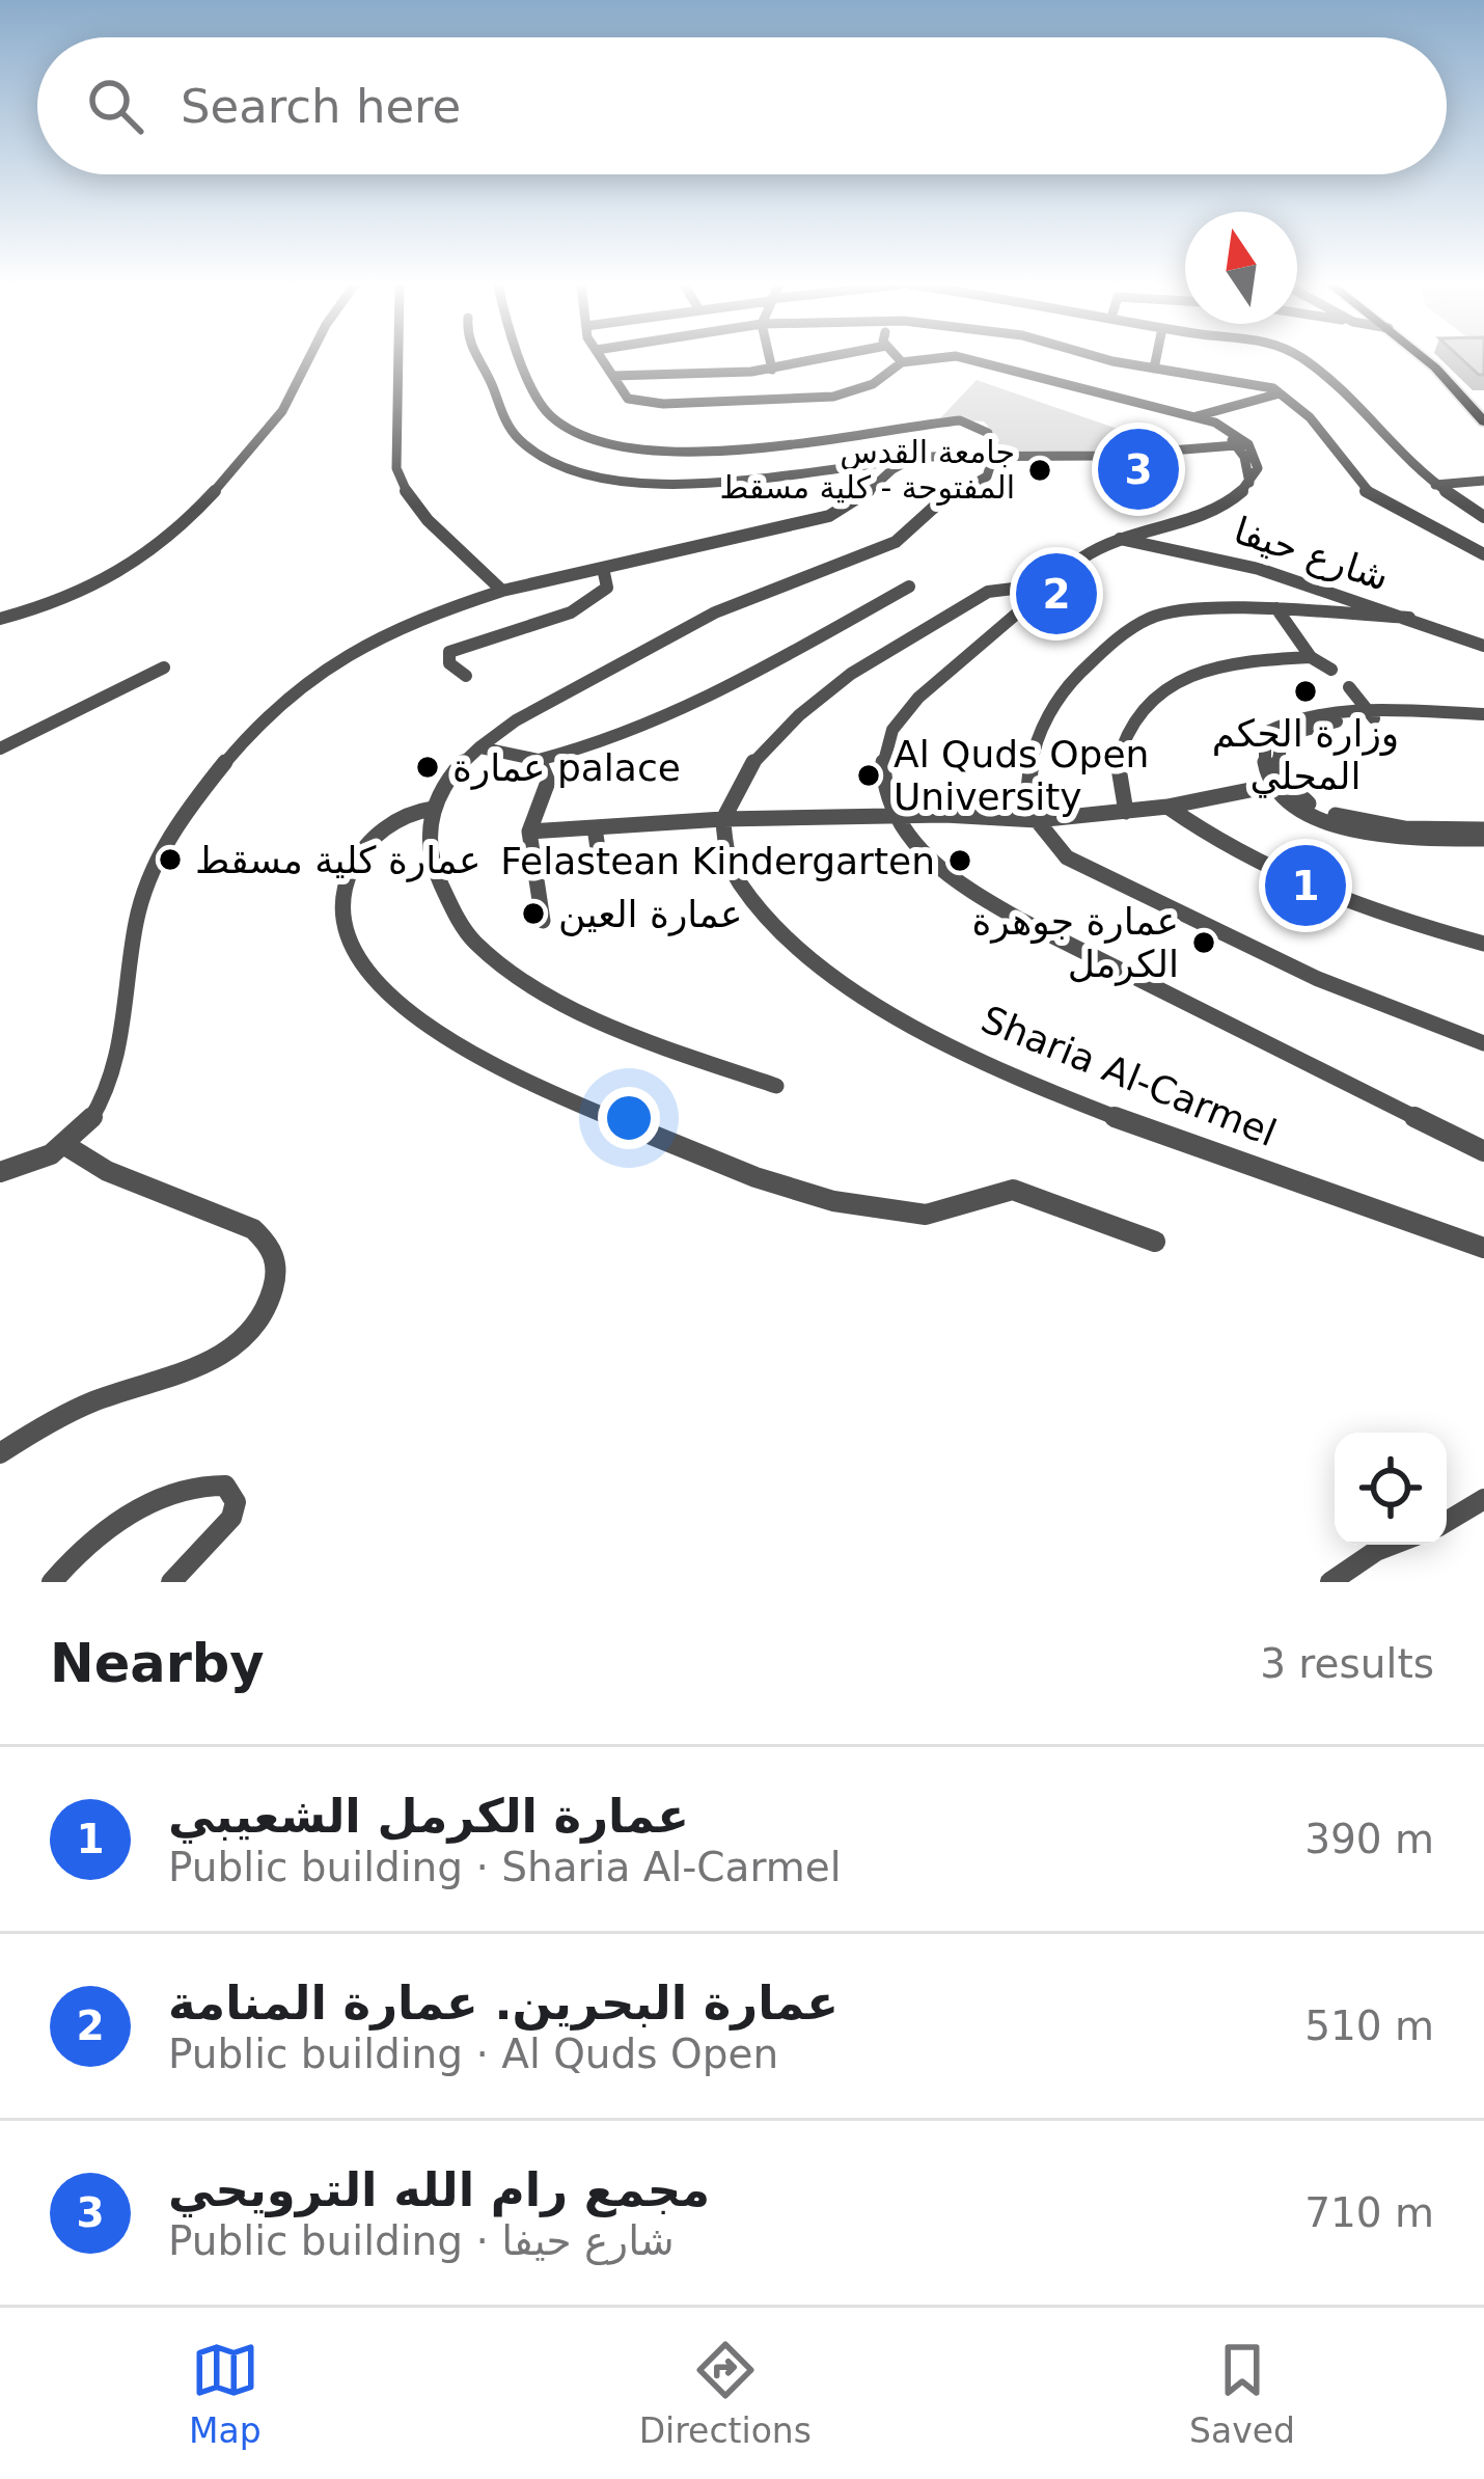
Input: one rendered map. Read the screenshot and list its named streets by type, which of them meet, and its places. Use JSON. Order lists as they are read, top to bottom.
{
  "streets": {
    "street": ["شارع حيفا", "Sharia Al-Carmel"]
  },
  "places": [
    "جامعة القدس المفتوحة - كلية مسقط",
    "وزارة الحكم المحلي",
    "عمارة palace",
    "Al Quds Open University",
    "عمارة كلية مسقط",
    "Felastean Kindergarten",
    "عمارة العين",
    "عمارة جوهرة الكرمل"
  ],
  "north": "top",
  "page": {
    "search": "Search here",
    "pins": ["3", "2", "1"],
    "heading": ["Nearby", "3 results"],
    "list": [
      {
        "mark": "1",
        "name": "عمارة الكرمل الشعيبي",
        "note": "Public building · Sharia Al-Carmel",
        "value": "390 m"
      },
      {
        "mark": "2",
        "name": "عمارة البحرين. عمارة المنامة",
        "note": "Public building · Al Quds Open",
        "value": "510 m"
      },
      {
        "mark": "3",
        "name": "مجمع رام الله الترويحي",
        "note": "Public building · شارع حيفا",
        "value": "710 m"
      }
    ],
    "nav": ["Map", "Directions", "Saved"]
  }
}
